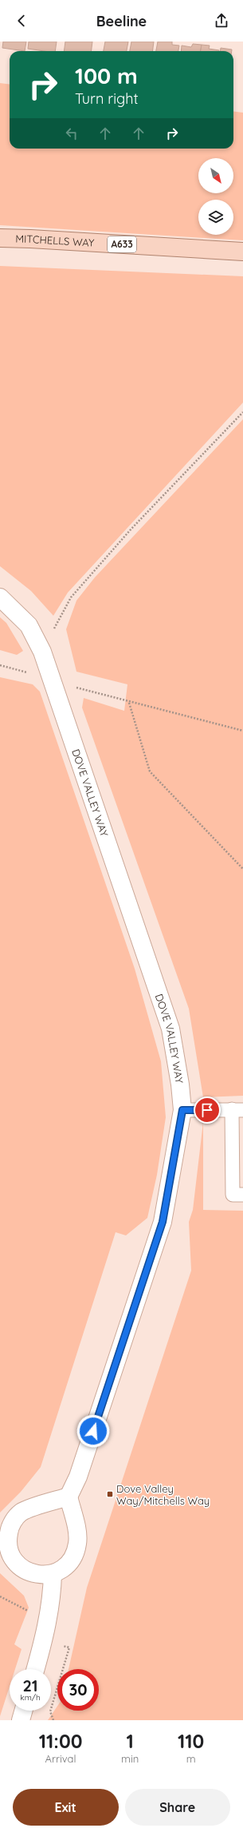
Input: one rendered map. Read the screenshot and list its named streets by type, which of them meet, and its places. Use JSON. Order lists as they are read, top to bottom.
{
  "streets": {
    "main road": ["MITCHELLS WAY", "A633"],
    "street": ["DOVE VALLEY WAY"]
  },
  "places": {
    "transit": ["Dove Valley Way/Mitchells Way"]
  },
  "north": "bottom right",
  "page": {
    "header": "Beeline",
    "turn": ["100 m", "Turn right"],
    "speed": "21 km/h",
    "limit": "30",
    "eta": [
      "11:00",
      "Arrival",
      "1",
      "min",
      "110",
      "m"
    ],
    "buttons": ["Exit", "Share"]
  }
}
